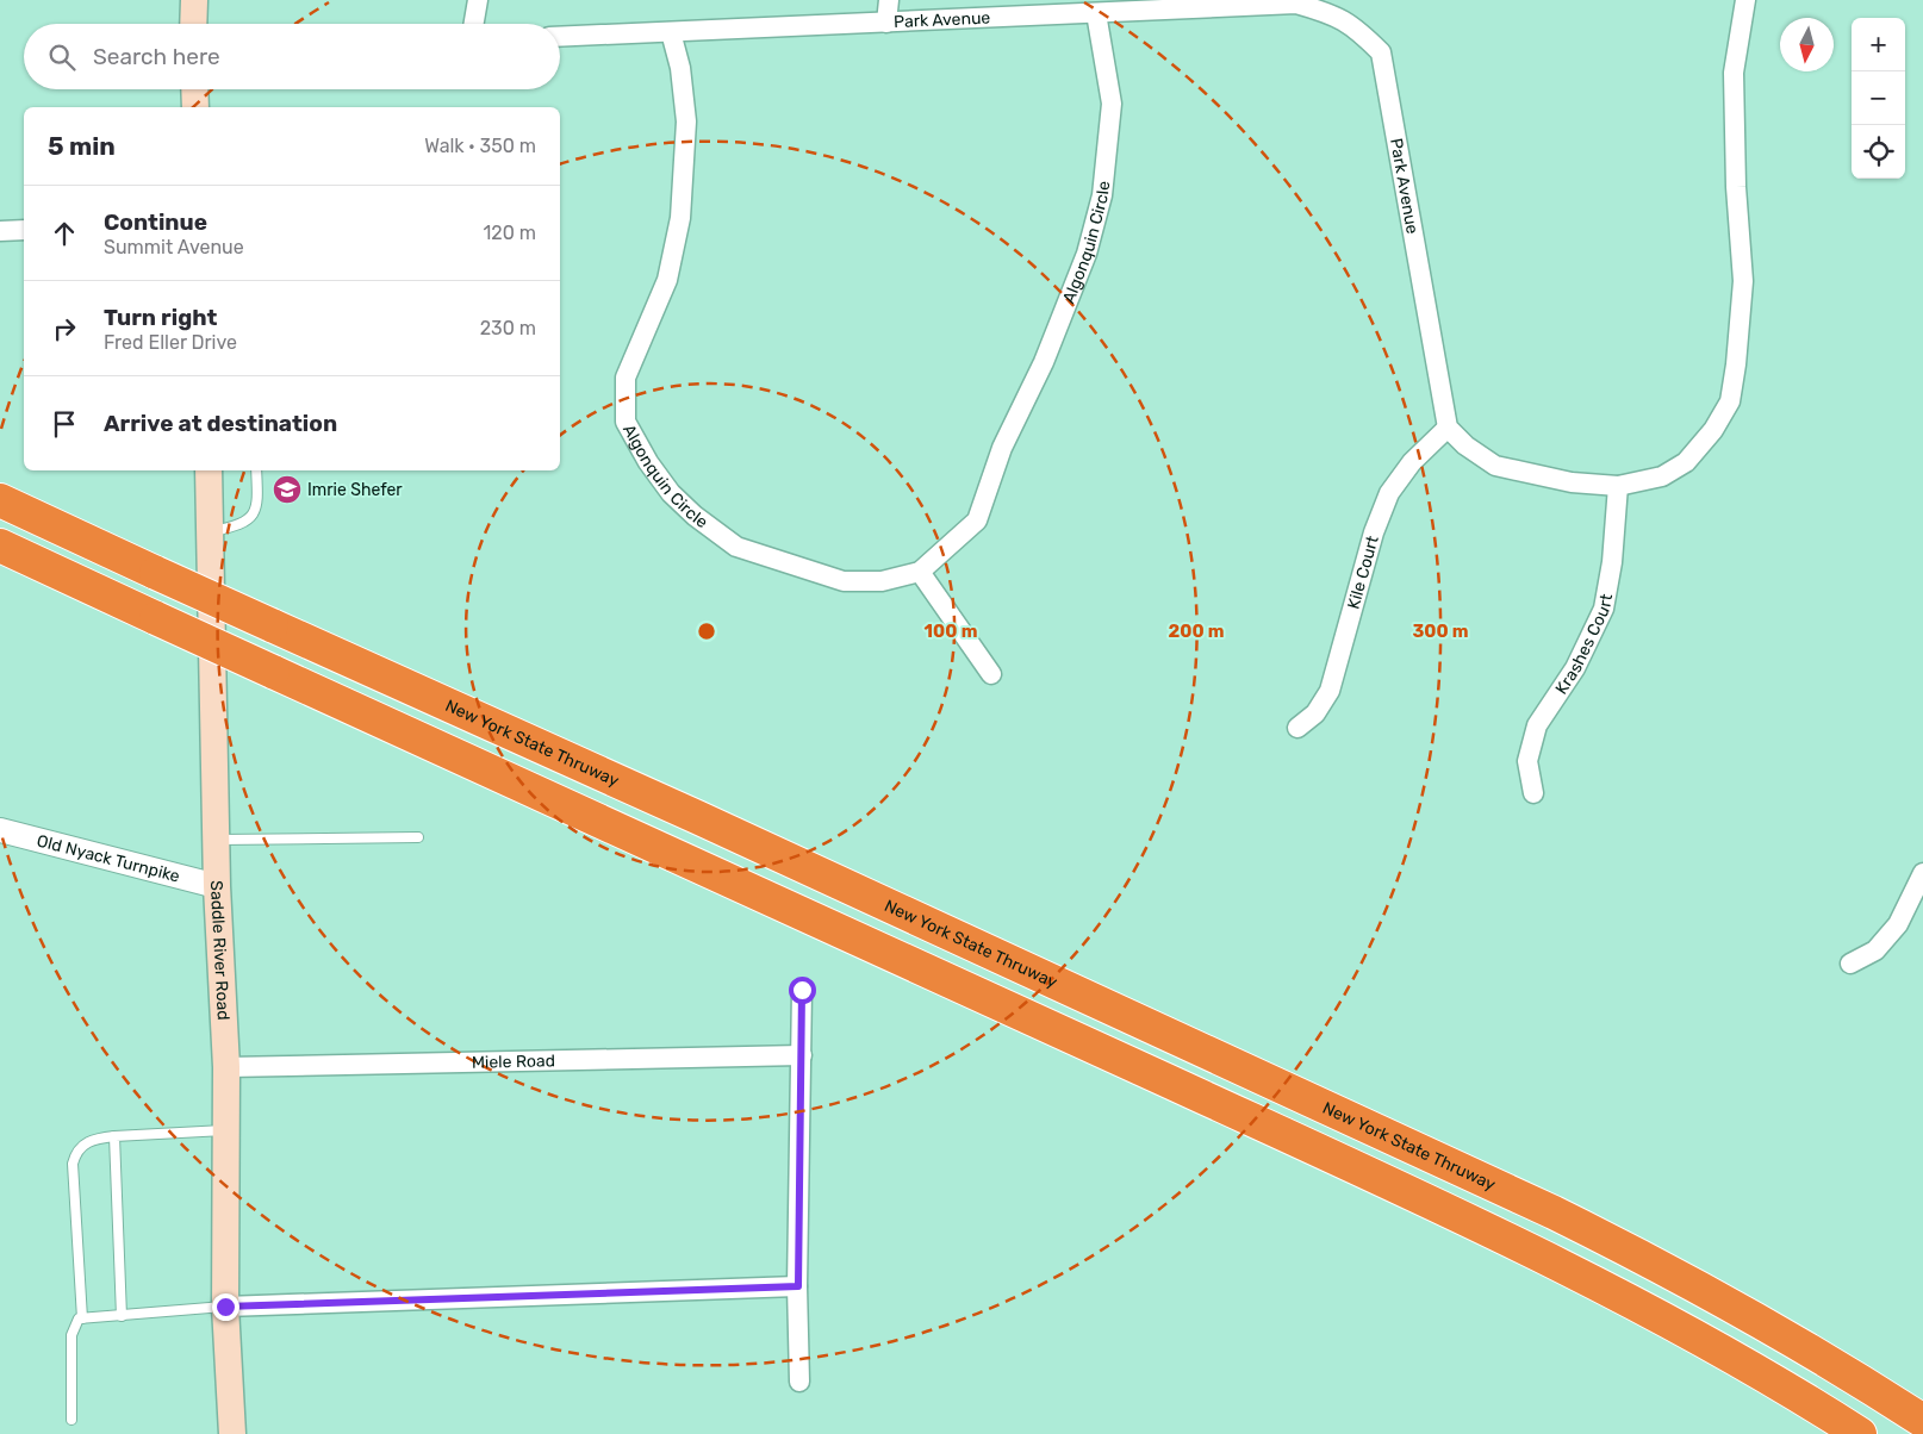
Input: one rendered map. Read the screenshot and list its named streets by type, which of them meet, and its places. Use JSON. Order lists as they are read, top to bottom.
{
  "streets": {
    "highway": ["New York State Thruway"],
    "main road": ["Saddle River Road"],
    "street": [
      "Park Avenue",
      "Algonquin Circle",
      "Kile Court",
      "Krashes Court",
      "Old Nyack Turnpike",
      "Miele Road"
    ]
  },
  "crossings": [
    ["Park Avenue", "Algonquin Circle"],
    ["Park Avenue", "Kile Court"],
    ["Old Nyack Turnpike", "Saddle River Road"],
    ["Saddle River Road", "Miele Road"]
  ],
  "places": {
    "school or university": ["Imrie Shefer"]
  },
  "north": "bottom",
  "page": {
    "map_buttons": ["+", "−"],
    "search": "Search here",
    "heading": ["5 min", "Walk · 350 m"],
    "list": [
      ["Continue", "Summit Avenue", "120 m"],
      ["Turn right", "Fred Eller Drive", "230 m"],
      "Arrive at destination"
    ]
  },
  "rings": ["100 m", "200 m", "300 m"]
}
